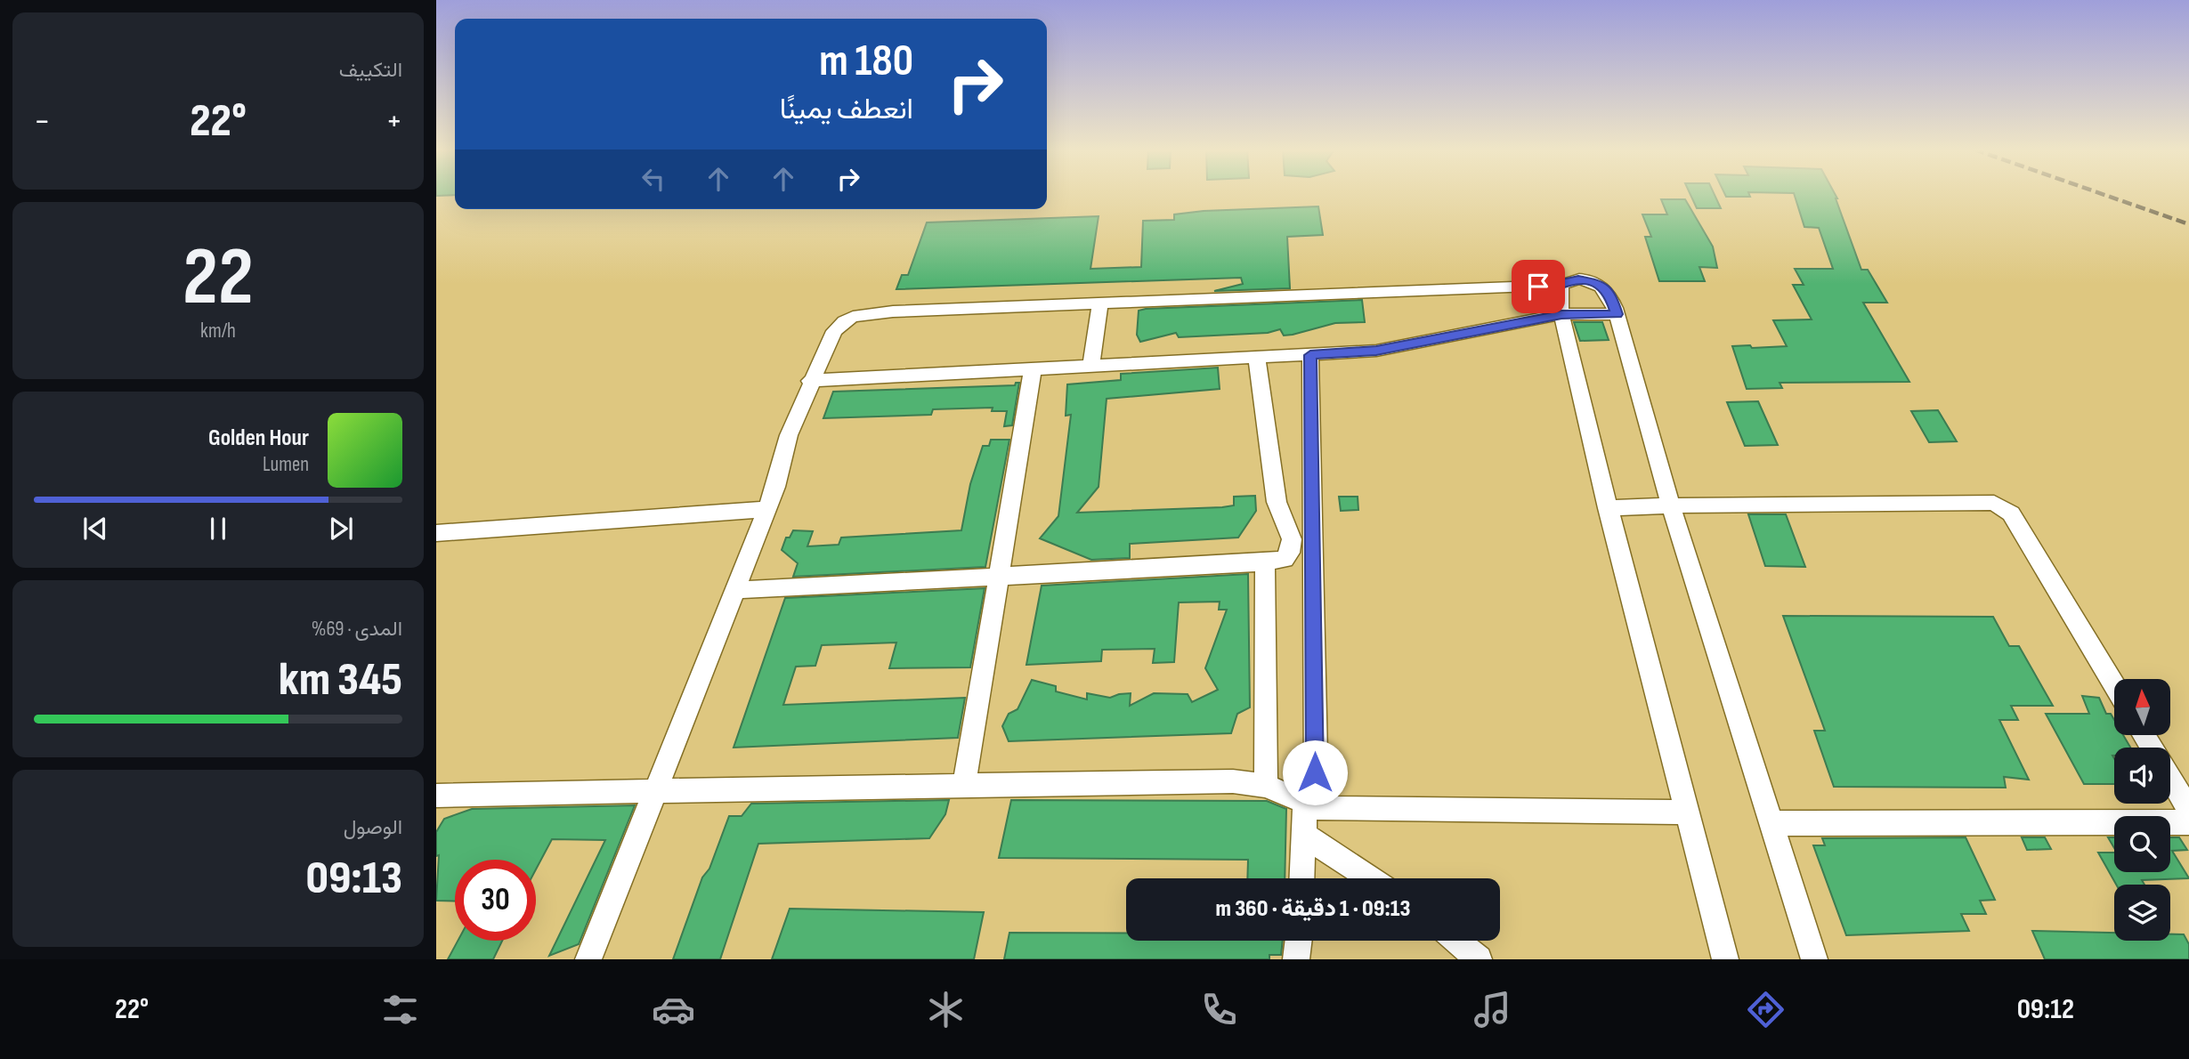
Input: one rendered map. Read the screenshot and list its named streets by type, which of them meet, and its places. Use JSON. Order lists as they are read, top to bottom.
{
  "north": "top",
  "page": {
    "tile": [
      "التكييف",
      ["22", "km/h"],
      ["المدى · 69%", "345 km"],
      ["الوصول", "09:13"]
    ],
    "turn": ["180 m", "انعطف يمينًا"],
    "heat": ["−", "22°", "+"],
    "song": ["Golden Hour", "Lumen"],
    "limit": "30",
    "trip": "09:13 · 1 دقيقة · 360 m",
    "tabs": ["09:12", "22°"]
  }
}
